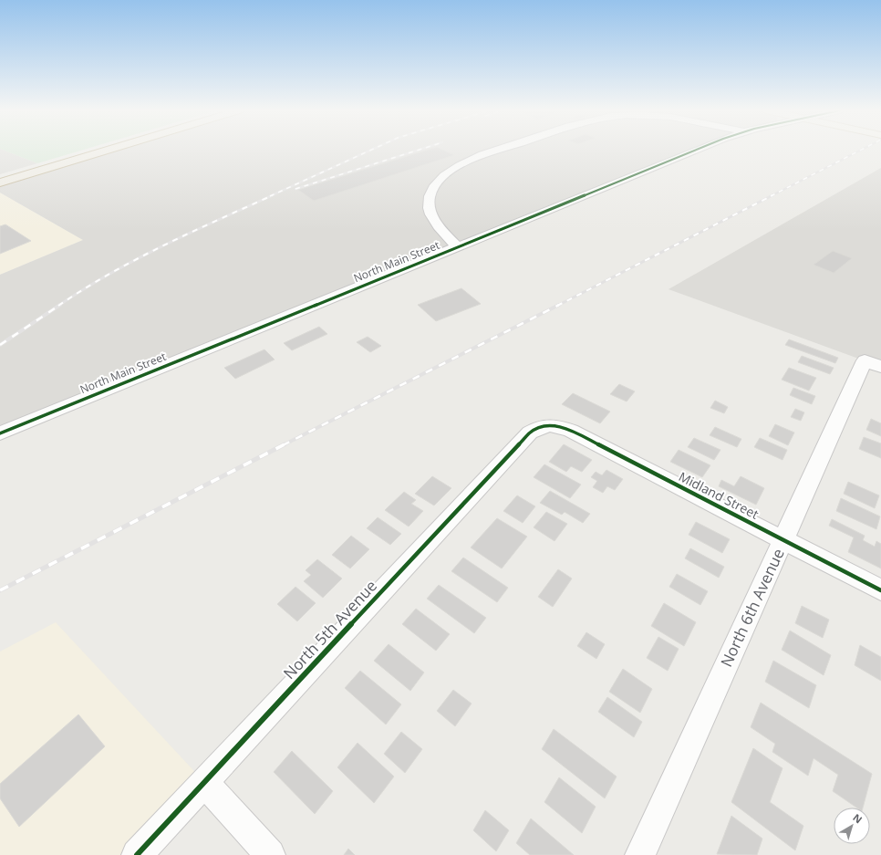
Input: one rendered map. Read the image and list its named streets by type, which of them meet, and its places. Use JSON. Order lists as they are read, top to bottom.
{
  "streets": {
    "street": [
      "North Main Street",
      "Midland Street",
      "North 6th Avenue",
      "North 5th Avenue"
    ]
  },
  "crossings": [
    ["Midland Street", "North 6th Avenue"],
    ["Midland Street", "North 5th Avenue"]
  ],
  "north": "top right"
}
